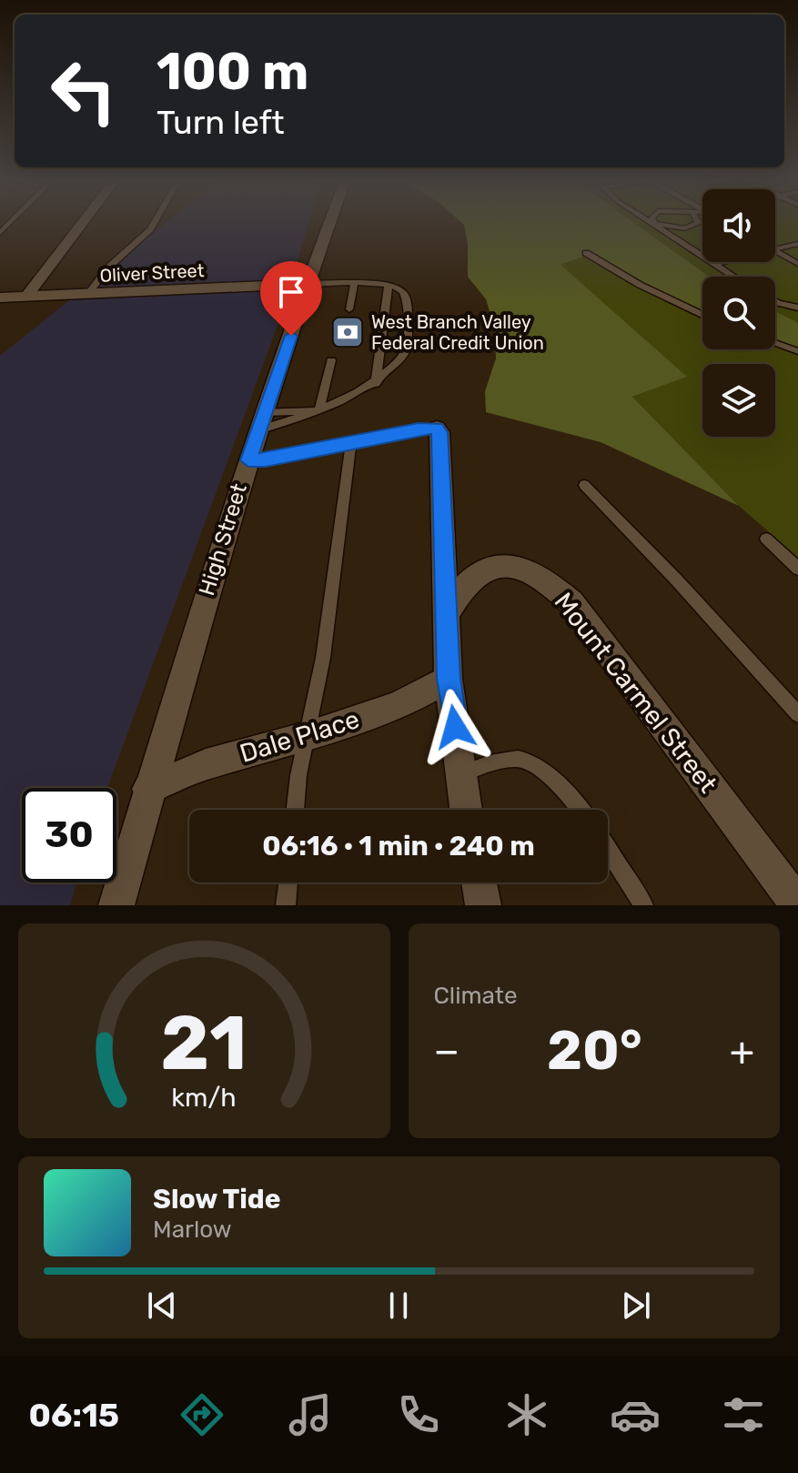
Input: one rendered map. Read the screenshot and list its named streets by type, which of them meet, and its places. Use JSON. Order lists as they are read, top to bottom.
{
  "streets": {
    "street": [
      "Oliver Street",
      "High Street",
      "Mount Carmel Street",
      "Dale Place"
    ]
  },
  "crossings": [
    ["Oliver Street", "High Street"],
    ["High Street", "Dale Place"]
  ],
  "places": {
    "bank": ["West Branch Valley Federal Credit Union"]
  },
  "page": {
    "turn": ["100 m", "Turn left"],
    "limit": "30",
    "trip": "06:16 · 1 min · 240 m",
    "tile": "Climate",
    "heat": ["−", "20°", "+"],
    "song": ["Slow Tide", "Marlow"],
    "tabs": "06:15",
    "gauge": ["21", "km/h"]
  }
}
